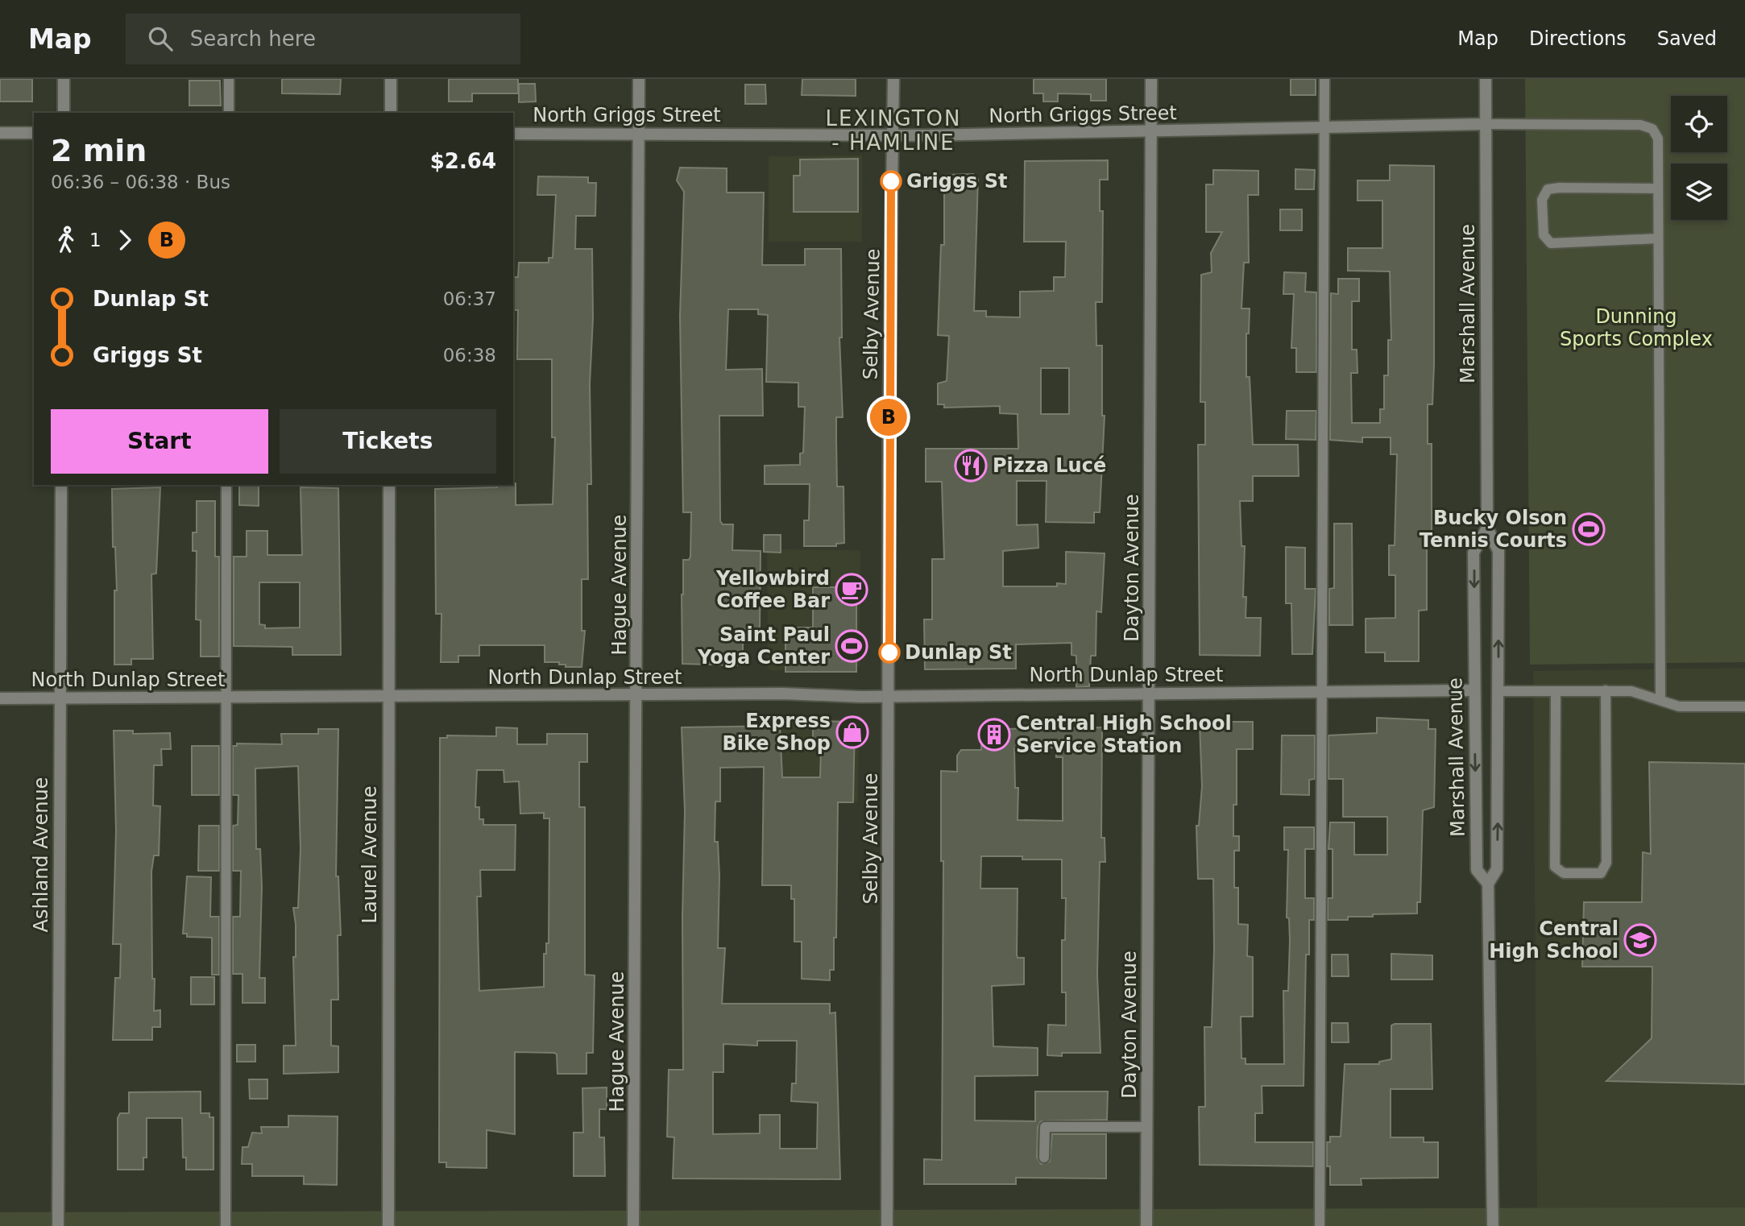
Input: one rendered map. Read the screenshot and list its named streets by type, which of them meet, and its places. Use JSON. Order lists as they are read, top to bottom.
{
  "streets": {
    "street": [
      "North Griggs Street",
      "Marshall Avenue",
      "Selby Avenue",
      "Dayton Avenue",
      "Hague Avenue",
      "North Dunlap Street",
      "Ashland Avenue",
      "Laurel Avenue"
    ]
  },
  "crossings": [
    ["North Griggs Street", "Marshall Avenue"],
    ["North Griggs Street", "Selby Avenue"],
    ["North Griggs Street", "Dayton Avenue"],
    ["North Griggs Street", "Hague Avenue"],
    ["Marshall Avenue", "North Dunlap Street"],
    ["Selby Avenue", "North Dunlap Street"],
    ["Dayton Avenue", "North Dunlap Street"],
    ["Hague Avenue", "North Dunlap Street"],
    ["North Dunlap Street", "Ashland Avenue"],
    ["North Dunlap Street", "Laurel Avenue"]
  ],
  "districts": ["LEXINGTON - HAMLINE"],
  "parks": ["Dunning Sports Complex"],
  "places": {
    "other": ["Griggs St", "Dunlap St"],
    "restaurant": ["Pizza Lucé"],
    "sports": ["Bucky Olson Tennis Courts", "Saint Paul Yoga Center"],
    "cafe": ["Yellowbird Coffee Bar"],
    "shop": ["Express Bike Shop"],
    "building": ["Central High School Service Station"],
    "school or university": ["Central High School"]
  },
  "lines": ["bus line B"],
  "page": {
    "header": "Map",
    "search": "Search here",
    "nav": ["Map", "Directions", "Saved"],
    "on_map": "B",
    "heading": ["2 min", "06:36 – 06:38 · Bus", "$2.64"],
    "legs": ["1", "B"],
    "list": [
      {
        "name": "Dunlap St",
        "value": "06:37"
      },
      {
        "name": "Griggs St",
        "value": "06:38"
      }
    ],
    "buttons": ["Start", "Tickets"]
  }
}
